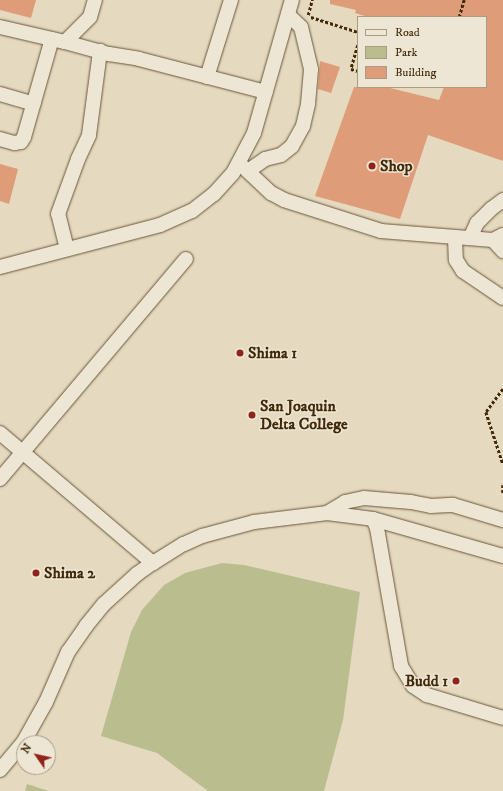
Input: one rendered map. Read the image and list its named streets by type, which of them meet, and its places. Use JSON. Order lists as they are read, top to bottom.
{
  "places": [
    "Shop",
    "Shima 1",
    "San Joaquin Delta College",
    "Shima 2",
    "Budd 1"
  ],
  "legend": ["Road", "Park", "Building"],
  "north": "top left"
}
